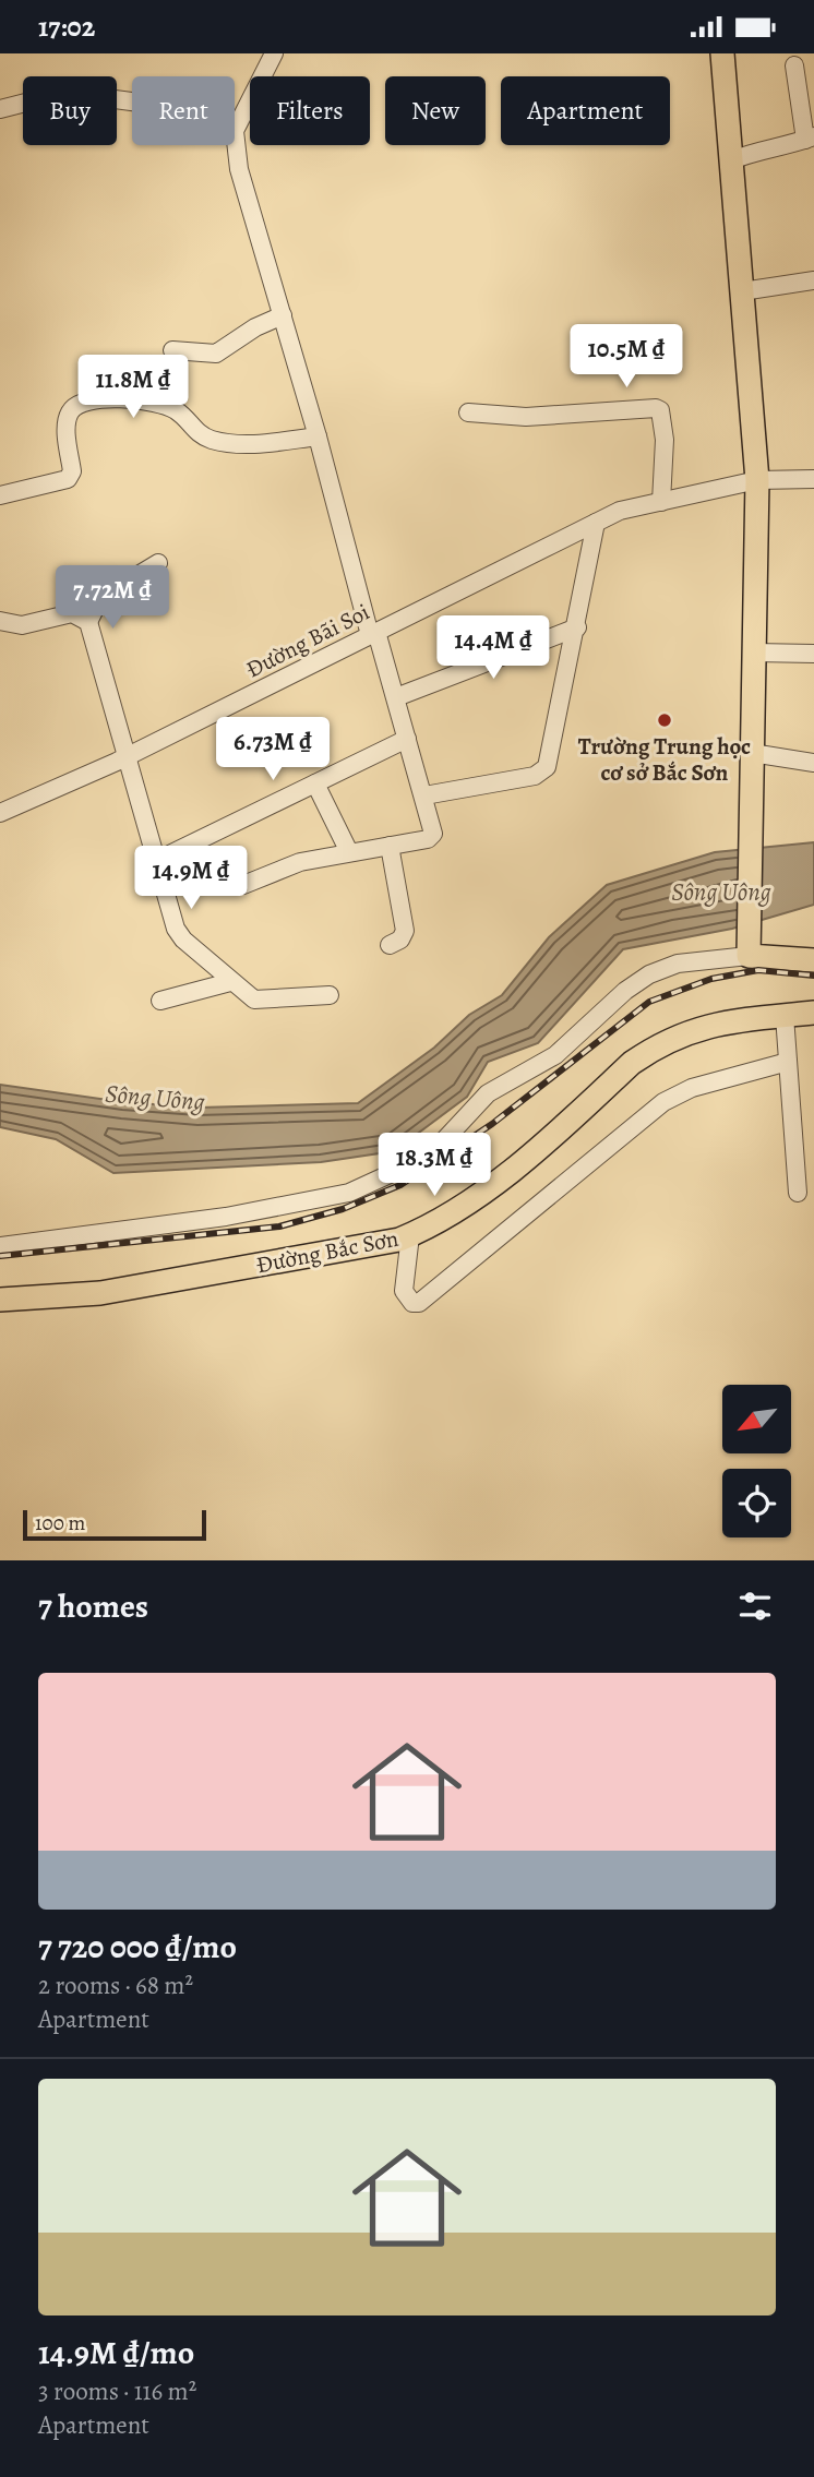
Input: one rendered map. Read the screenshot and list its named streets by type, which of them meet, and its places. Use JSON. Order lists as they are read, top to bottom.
{
  "streets": {
    "main road": ["Đường Bắc Sơn"],
    "street": ["Đường Bãi Soi"]
  },
  "water": ["Sông Uông"],
  "places": ["Trường Trung học cơ sở Bắc Sơn"],
  "scale_bar": "100 m",
  "north": "bottom left",
  "page": {
    "status": "17:02",
    "chip": [
      "Buy",
      "Rent",
      "Filters",
      "New",
      "Apartment"
    ],
    "price": [
      "10.5M ₫",
      "11.8M ₫",
      "7.72M ₫",
      "14.4M ₫",
      "6.73M ₫",
      "14.9M ₫",
      "18.3M ₫"
    ],
    "scale": "100 m",
    "heading": "7 homes",
    "list": [
      {
        "name": "7 720 000 ₫/mo",
        "note": "2 rooms · 68 m² · Apartment"
      },
      {
        "name": "14.9M ₫/mo",
        "note": "3 rooms · 116 m² · Apartment"
      }
    ]
  }
}
